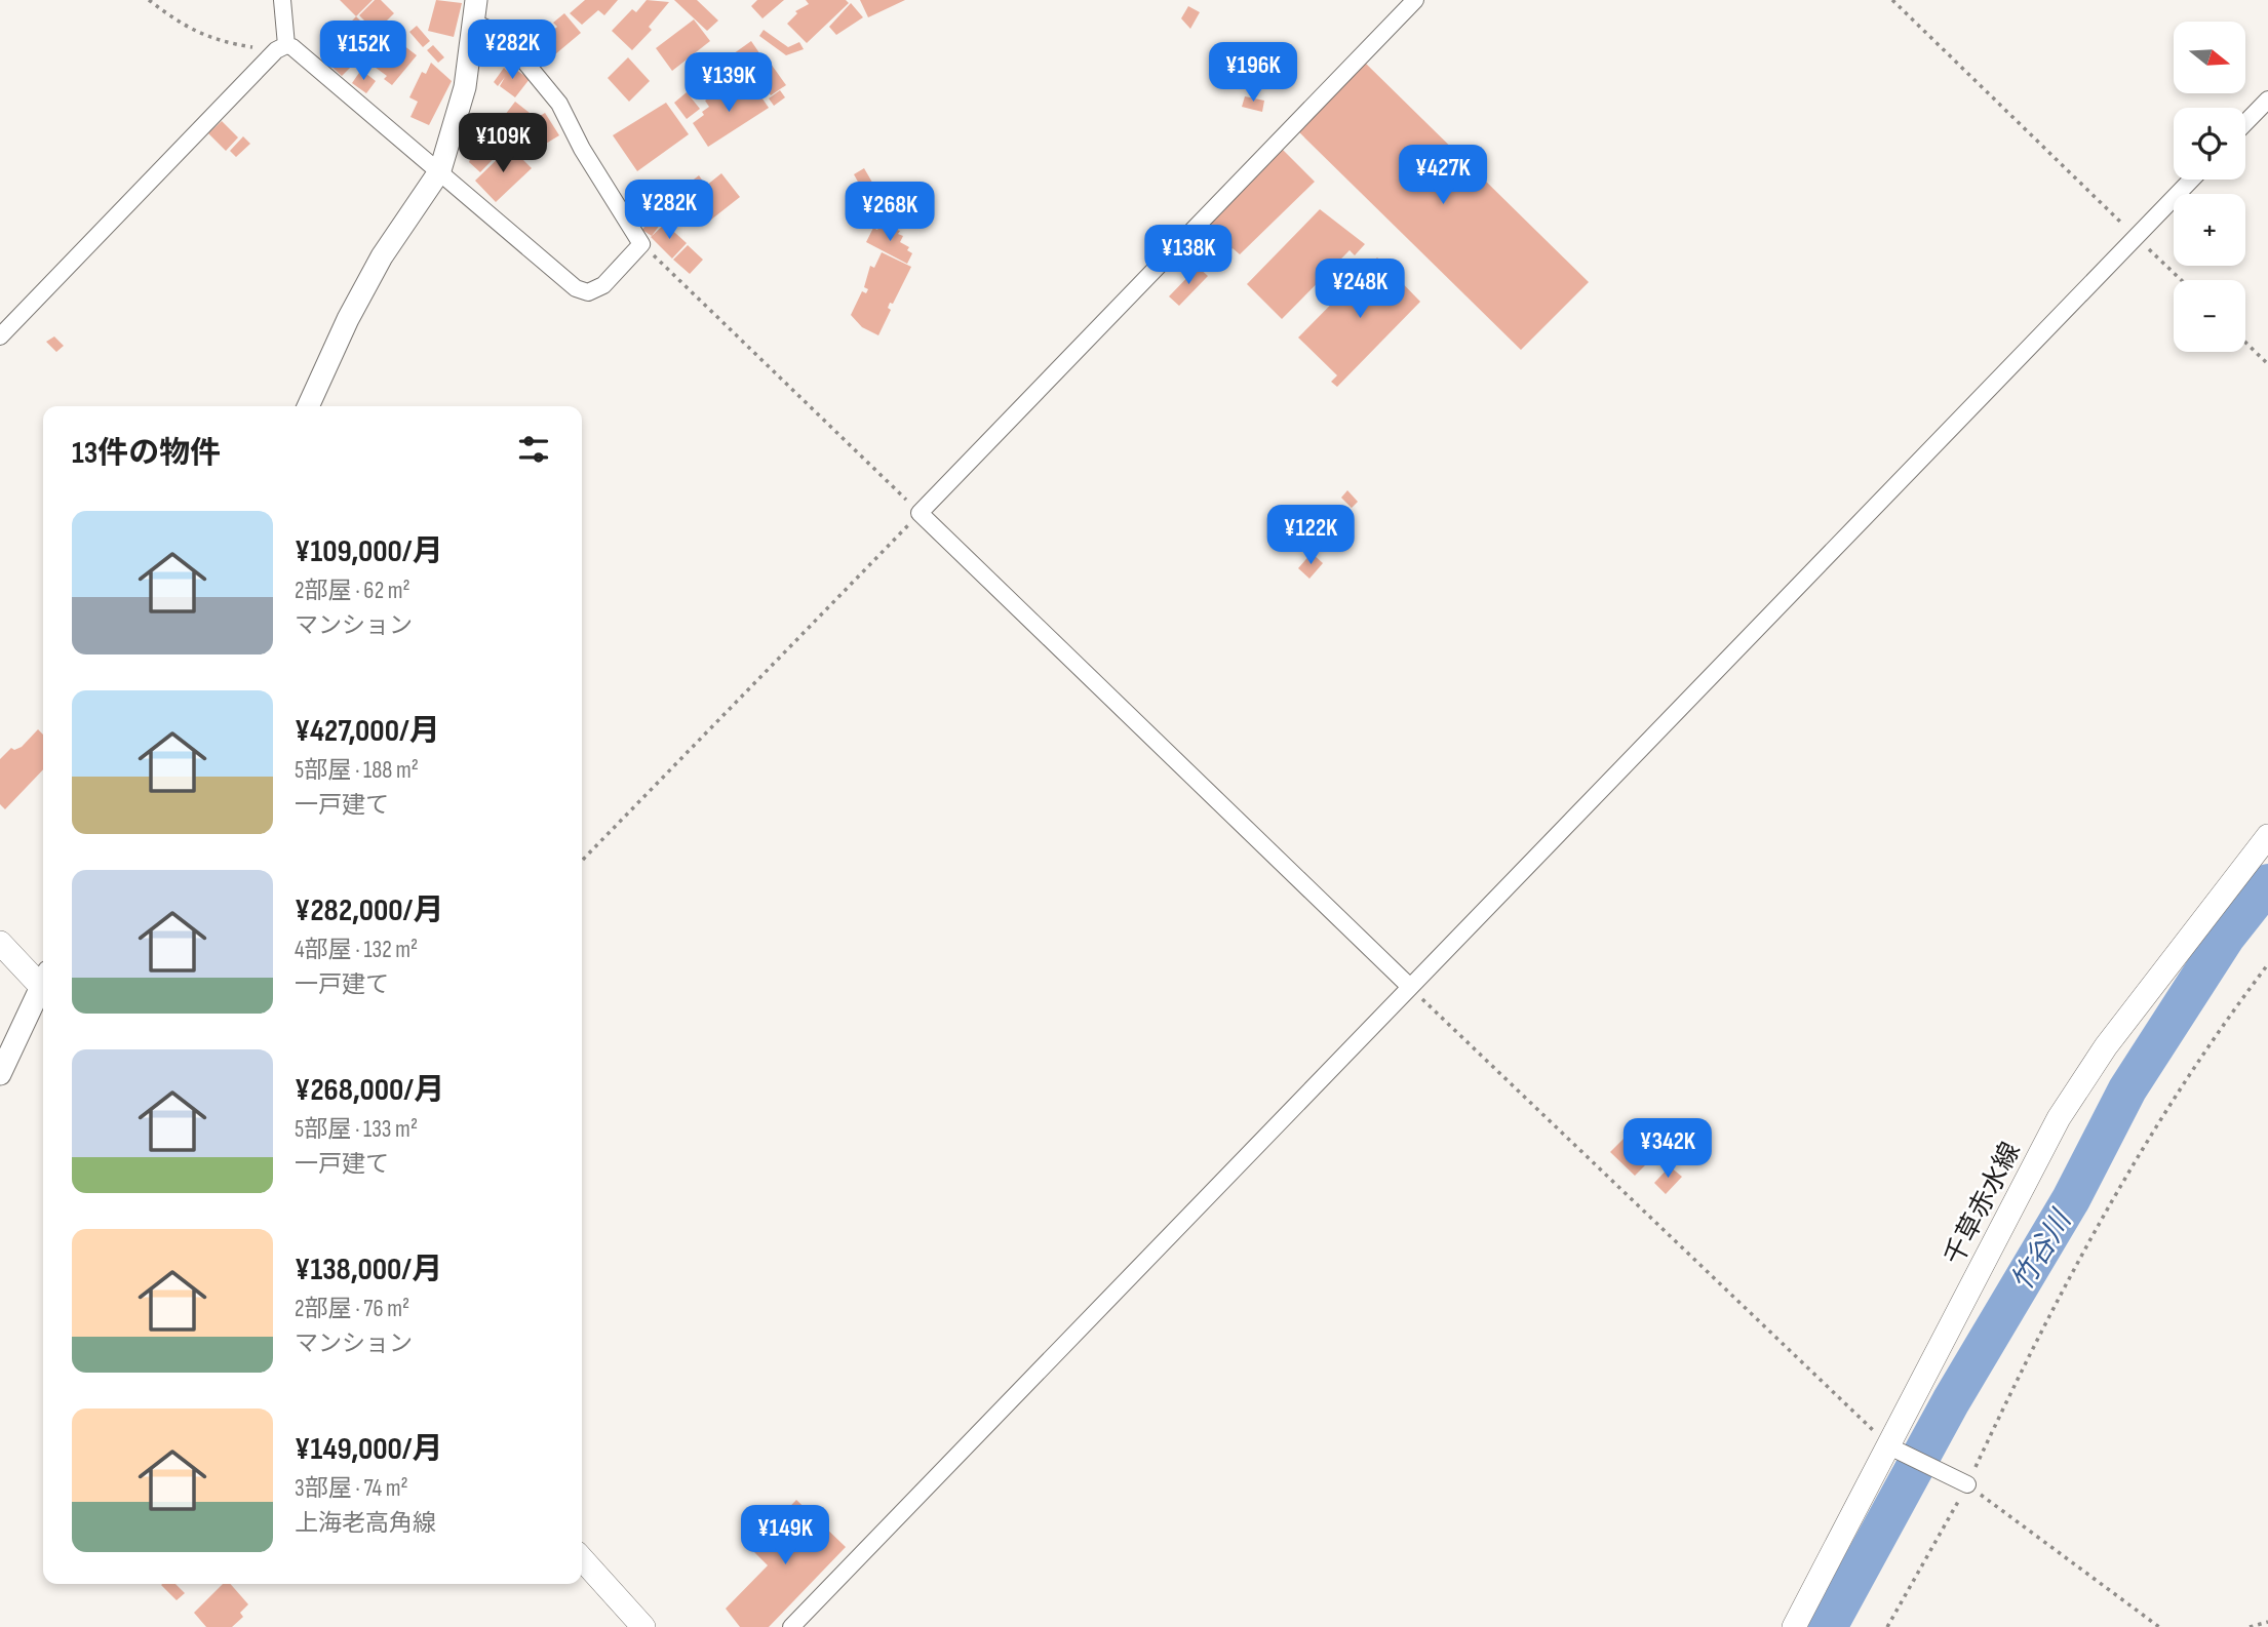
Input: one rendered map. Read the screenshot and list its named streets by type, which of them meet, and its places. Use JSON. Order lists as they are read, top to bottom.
{
  "streets": {
    "main road": ["千草赤水線"]
  },
  "water": ["竹谷川"],
  "north": "right",
  "page": {
    "price": [
      "¥282K",
      "¥152K",
      "¥196K",
      "¥139K",
      "¥109K",
      "¥427K",
      "¥282K",
      "¥268K",
      "¥138K",
      "¥248K",
      "¥122K",
      "¥342K",
      "¥149K"
    ],
    "map_buttons": ["+", "−"],
    "heading": "13件の物件",
    "list": [
      {
        "name": "¥109,000/月",
        "note": "2部屋 · 62 m² · マンション"
      },
      {
        "name": "¥427,000/月",
        "note": "5部屋 · 188 m² · 一戸建て"
      },
      {
        "name": "¥282,000/月",
        "note": "4部屋 · 132 m² · 一戸建て"
      },
      {
        "name": "¥268,000/月",
        "note": "5部屋 · 133 m² · 一戸建て"
      },
      {
        "name": "¥138,000/月",
        "note": "2部屋 · 76 m² · マンション"
      },
      {
        "name": "¥149,000/月",
        "note": "3部屋 · 74 m² · 上海老高角線"
      }
    ]
  }
}
